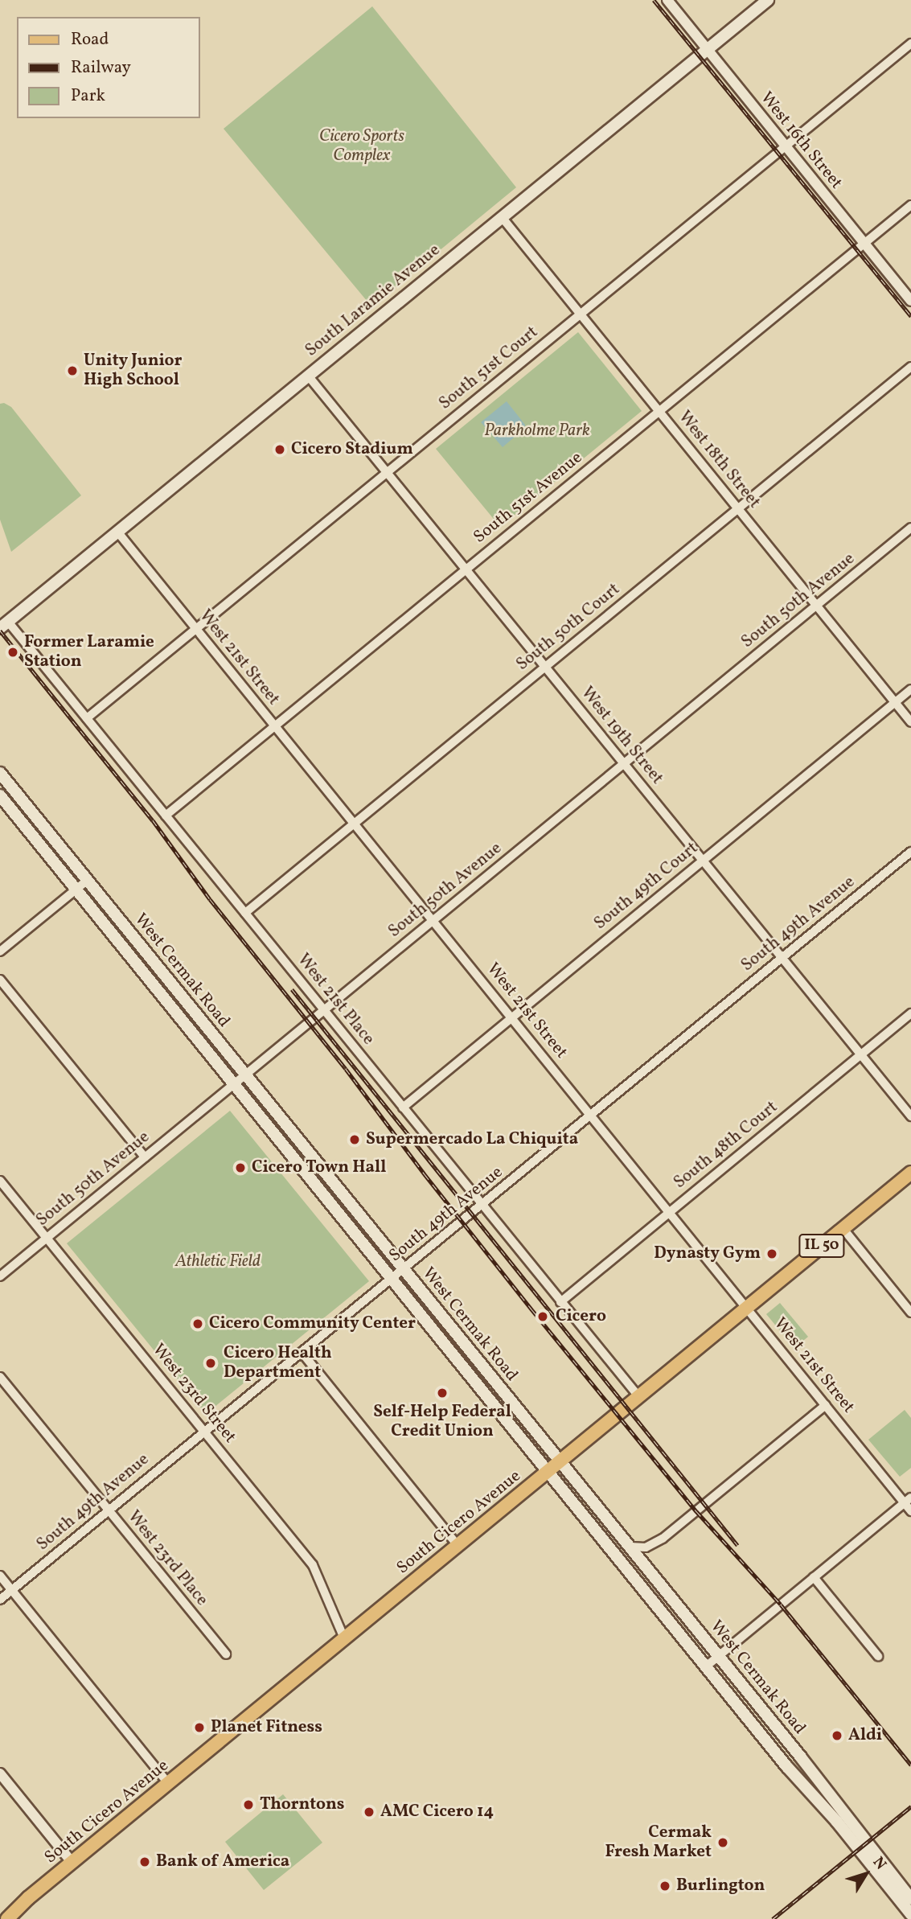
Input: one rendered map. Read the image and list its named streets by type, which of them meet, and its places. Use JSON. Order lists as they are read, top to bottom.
{
  "streets": {
    "main road": [
      "South Laramie Avenue",
      "West Cermak Road",
      "IL 50",
      "South Cicero Avenue"
    ],
    "street": [
      "West 16th Street",
      "South 51st Court",
      "West 18th Street",
      "South 51st Avenue",
      "South 50th Avenue",
      "South 50th Court",
      "West 21st Street",
      "West 19th Street",
      "South 49th Court",
      "South 49th Avenue",
      "West 21st Place",
      "South 48th Court",
      "West 23rd Street",
      "West 23rd Place"
    ]
  },
  "crossings": [
    ["West 16th Street", "South Laramie Avenue"],
    ["West 16th Street", "South 51st Court"],
    ["West 16th Street", "South 51st Avenue"],
    ["South Laramie Avenue", "West 18th Street"],
    ["South Laramie Avenue", "West 21st Street"],
    ["South Laramie Avenue", "West 19th Street"],
    ["South Laramie Avenue", "West 21st Place"],
    ["South 51st Court", "West 18th Street"],
    ["South 51st Court", "West 21st Street"],
    ["South 51st Court", "West 19th Street"],
    ["South 51st Court", "West 21st Place"],
    ["West 18th Street", "South 51st Avenue"],
    ["West 18th Street", "South 50th Avenue"],
    ["West 18th Street", "South 50th Court"],
    ["West 18th Street", "South 49th Court"],
    ["South 51st Avenue", "West 21st Street"],
    ["South 51st Avenue", "West 19th Street"],
    ["South 51st Avenue", "West 21st Place"],
    ["South 50th Avenue", "West 21st Street"],
    ["South 50th Avenue", "West 19th Street"],
    ["South 50th Avenue", "West Cermak Road"],
    ["South 50th Avenue", "West 21st Place"],
    ["South 50th Avenue", "West 23rd Street"],
    ["South 50th Court", "West 21st Street"],
    ["South 50th Court", "West 19th Street"],
    ["South 50th Court", "West 21st Place"],
    ["West 21st Street", "South 49th Court"],
    ["West 21st Street", "South 49th Avenue"],
    ["West 21st Street", "South 48th Court"],
    ["West 21st Street", "South Cicero Avenue"],
    ["West 19th Street", "South 49th Court"],
    ["West 19th Street", "South 49th Avenue"],
    ["West 19th Street", "South 48th Court"],
    ["South 49th Court", "West 21st Place"],
    ["South 49th Avenue", "West Cermak Road"],
    ["South 49th Avenue", "West 21st Place"],
    ["South 49th Avenue", "West 23rd Street"],
    ["South 49th Avenue", "West 23rd Place"],
    ["West Cermak Road", "South Cicero Avenue"],
    ["West 21st Place", "South 48th Court"],
    ["West 21st Place", "South Cicero Avenue"],
    ["West 23rd Street", "South Cicero Avenue"]
  ],
  "parks": ["Cicero Sports Complex", "Parkholme Park", "Athletic Field"],
  "places": [
    "Unity Junior High School",
    "Cicero Stadium",
    "Former Laramie Station",
    "Supermercado La Chiquita",
    "Cicero Town Hall",
    "Dynasty Gym",
    "Cicero",
    "Cicero Community Center",
    "Cicero Health Department",
    "Self-Help Federal Credit Union",
    "Planet Fitness",
    "Aldi",
    "Thorntons",
    "AMC Cicero 14",
    "Cermak Fresh Market",
    "Bank of America",
    "Burlington"
  ],
  "legend": ["Road", "Railway", "Park"],
  "north": "top right"
}
